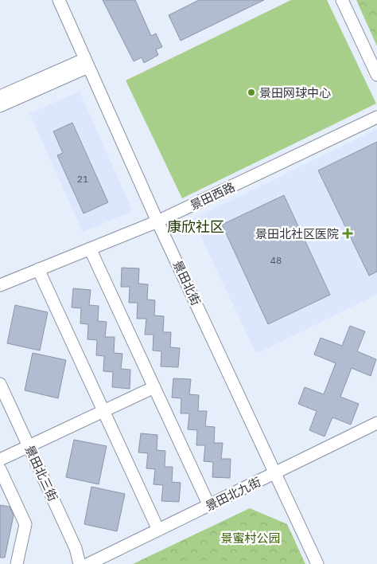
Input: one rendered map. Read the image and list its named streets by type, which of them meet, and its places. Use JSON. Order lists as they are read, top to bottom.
{
  "streets": {
    "street": [
      "景田西路",
      "景田北街",
      "景田北三街",
      "景田北九街"
    ]
  },
  "crossings": [
    ["景田西路", "景田北街"],
    ["景田北街", "景田北九街"]
  ],
  "districts": ["康欣社区"],
  "parks": ["景蜜村公园"],
  "places": {
    "other": ["景田网球中心"],
    "health": ["景田北社区医院"]
  },
  "house_numbers": ["21", "48"]
}
